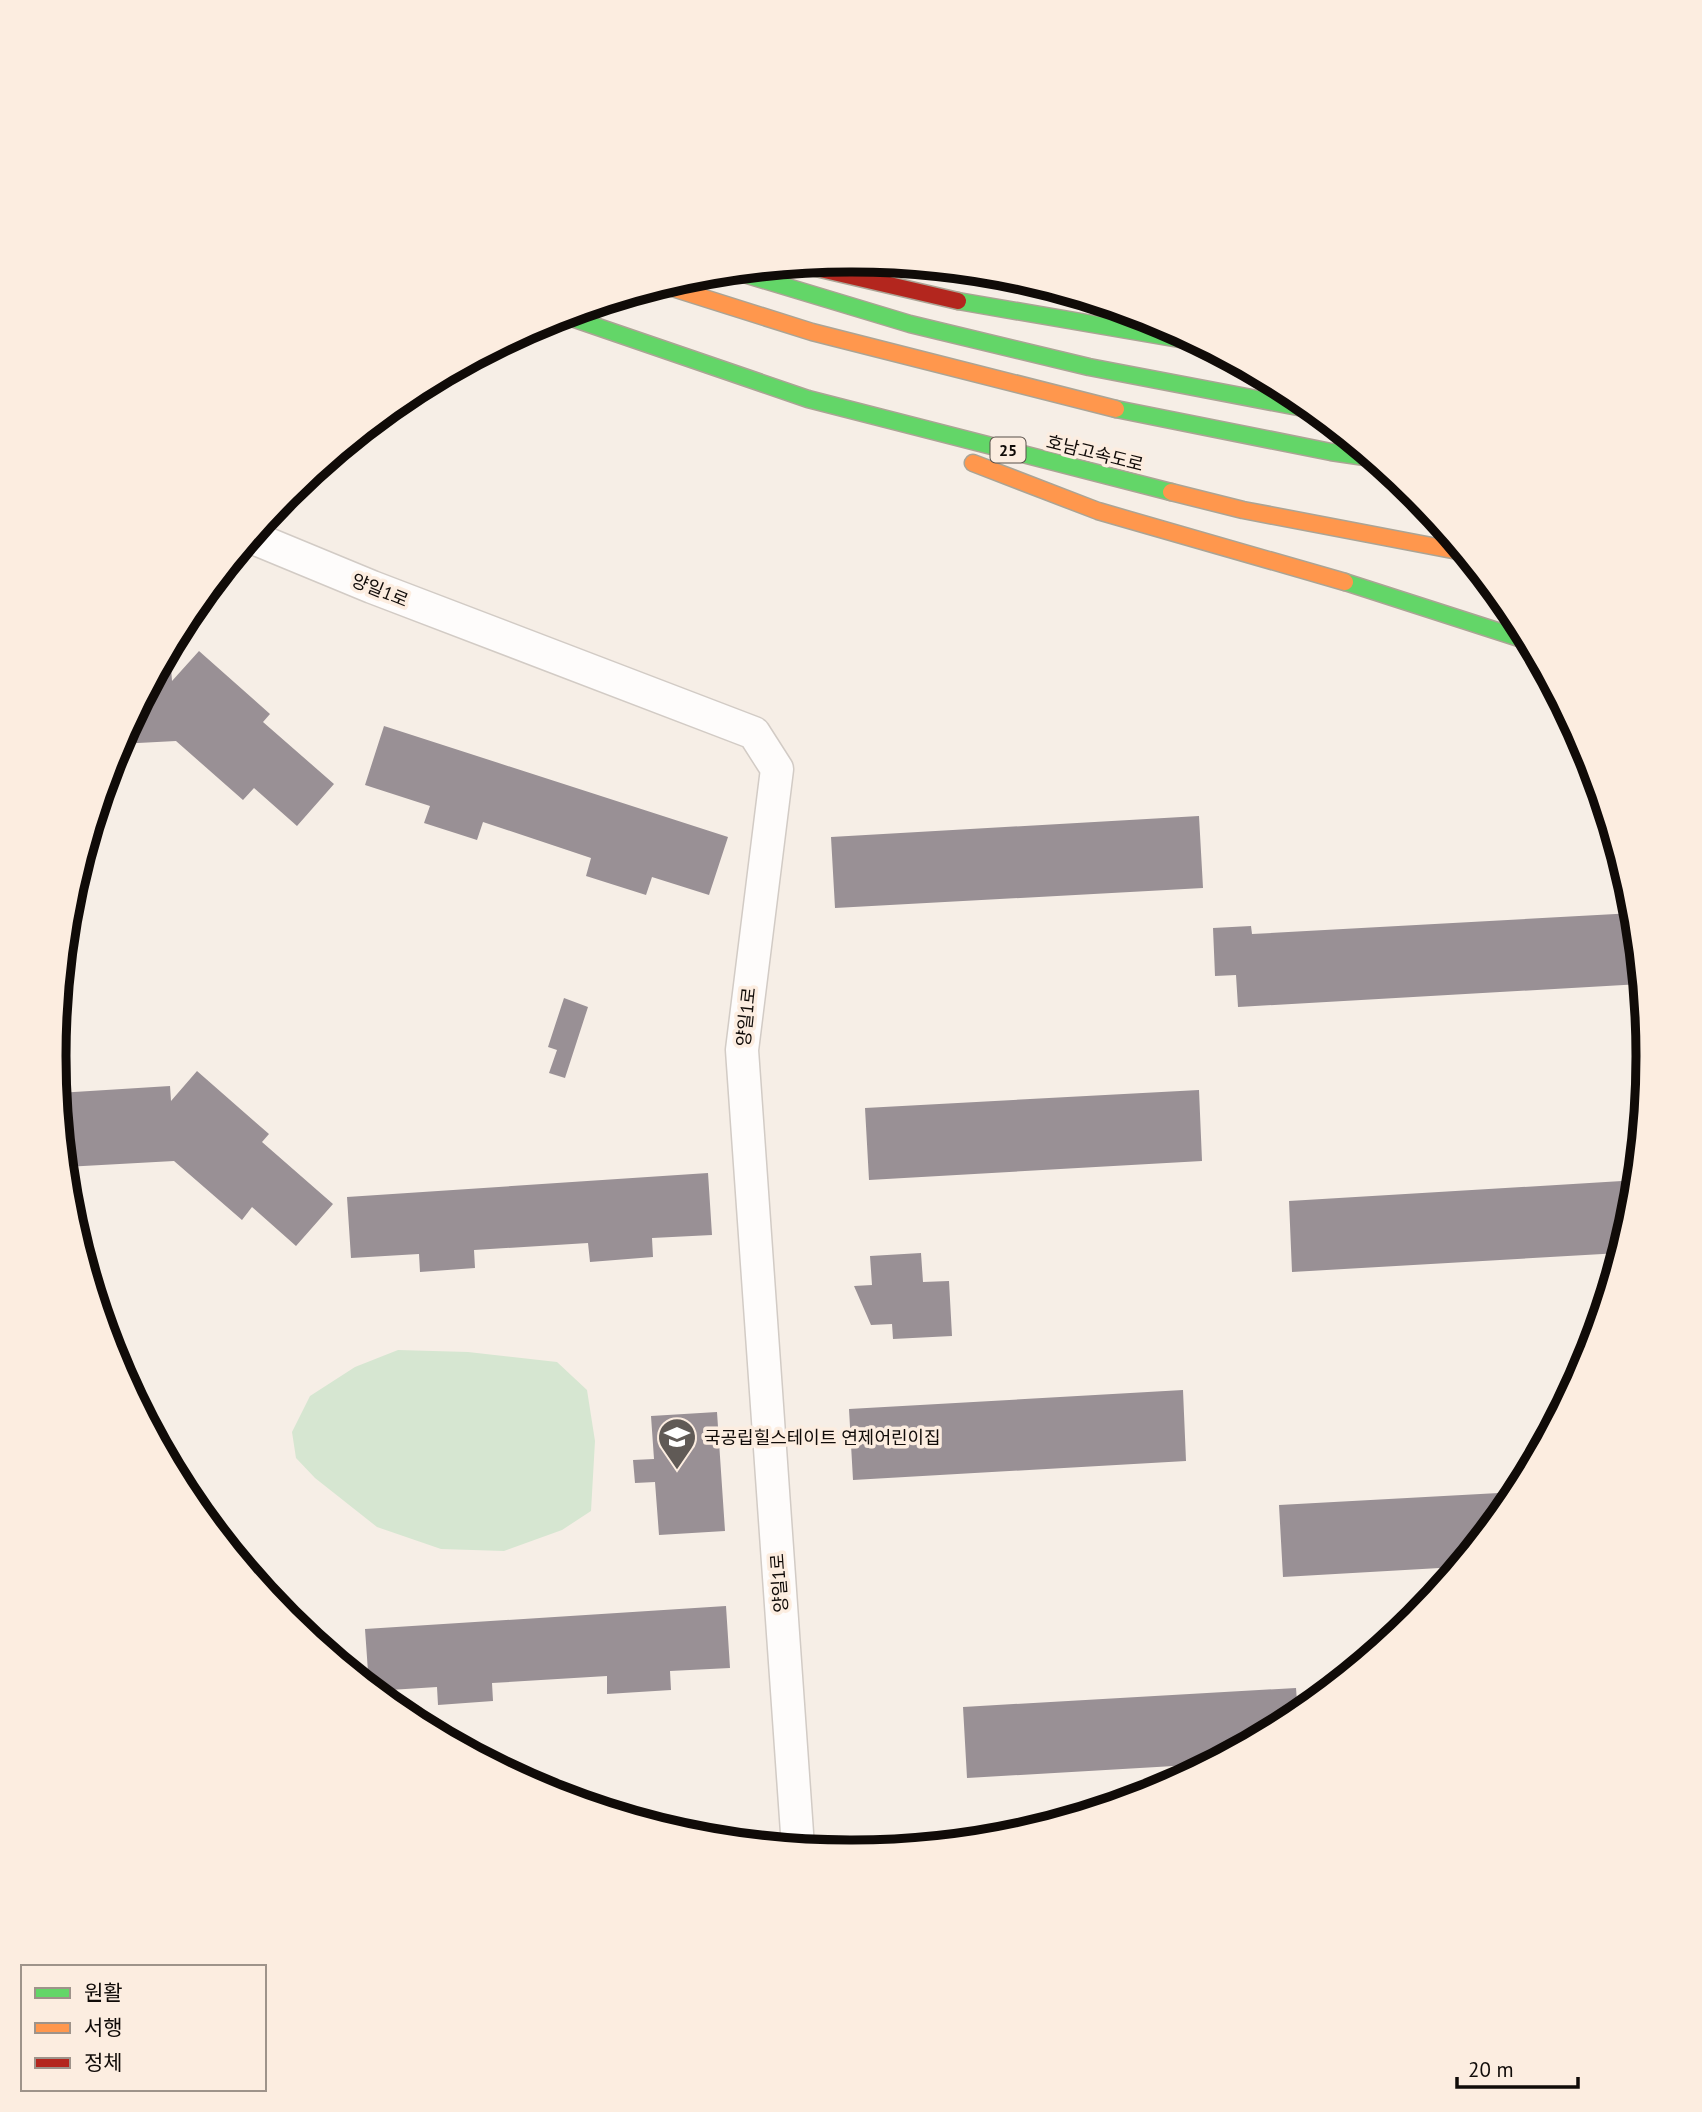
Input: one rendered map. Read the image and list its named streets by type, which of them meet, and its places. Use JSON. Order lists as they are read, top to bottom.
{
  "streets": {
    "highway": ["25", "호남고속도로"],
    "street": ["양일1로"]
  },
  "places": {
    "school or university": ["국공립힐스테이트 연제어린이집"]
  },
  "legend": ["원활", "서행", "정체"],
  "scale_bar": "20 m"
}
